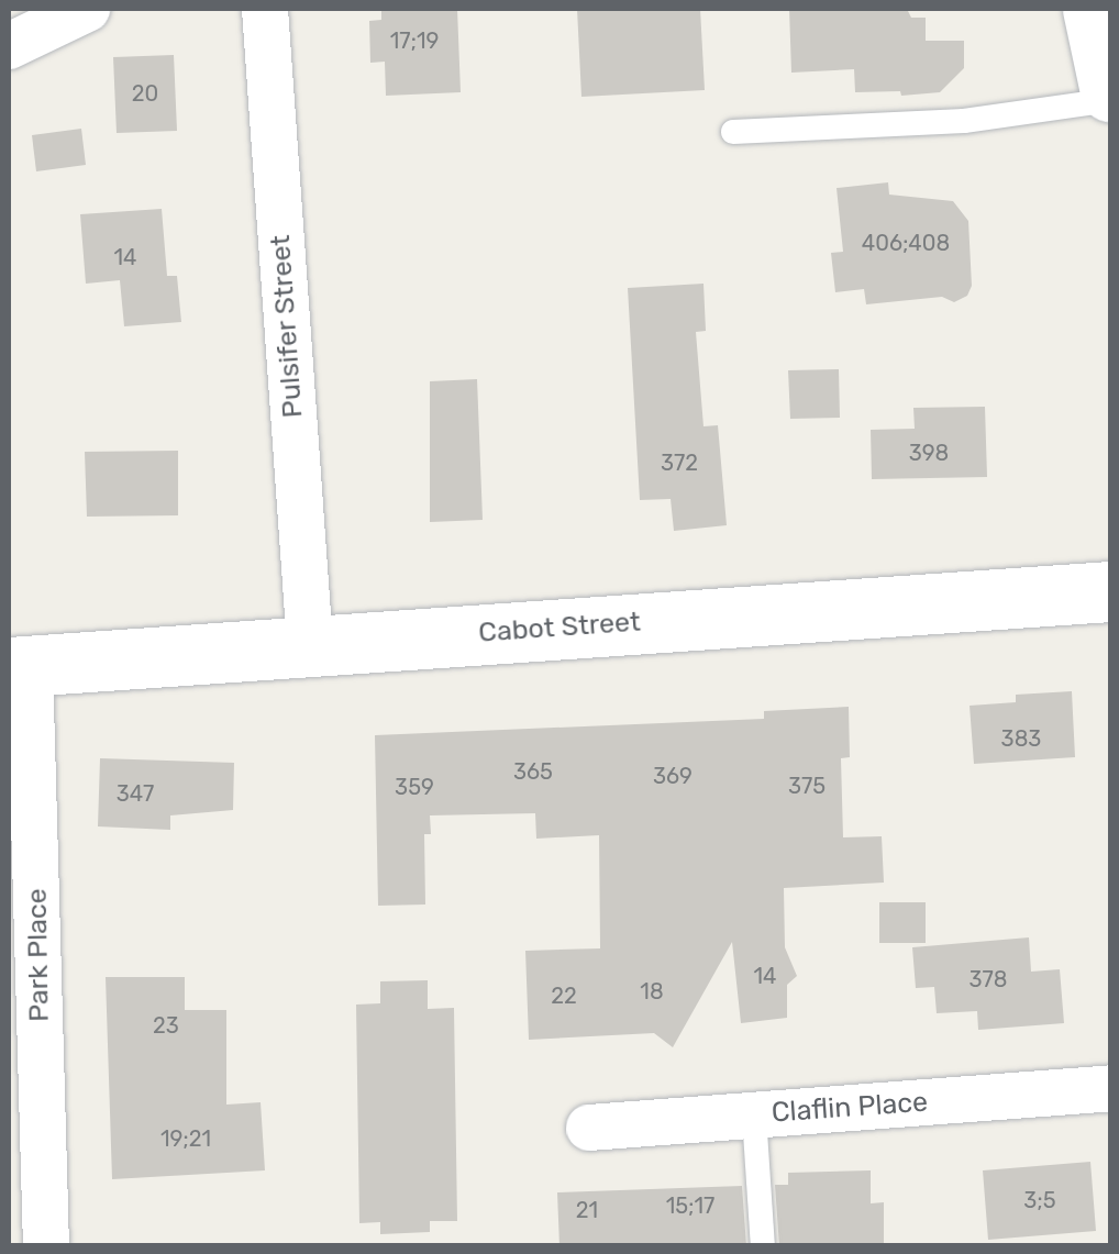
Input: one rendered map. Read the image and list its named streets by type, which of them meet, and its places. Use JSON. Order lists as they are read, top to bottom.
{
  "streets": {
    "street": [
      "Pulsifer Street",
      "Cabot Street",
      "Park Place",
      "Claflin Place"
    ]
  },
  "crossings": [
    ["Pulsifer Street", "Cabot Street"],
    ["Cabot Street", "Park Place"]
  ],
  "house_numbers": [
    "17;19",
    "20",
    "406;408",
    "14",
    "398",
    "372",
    "383",
    "365",
    "369",
    "375",
    "359",
    "347",
    "14",
    "378",
    "18",
    "22",
    "23",
    "19;21",
    "3;5",
    "15;17",
    "21"
  ]
}
